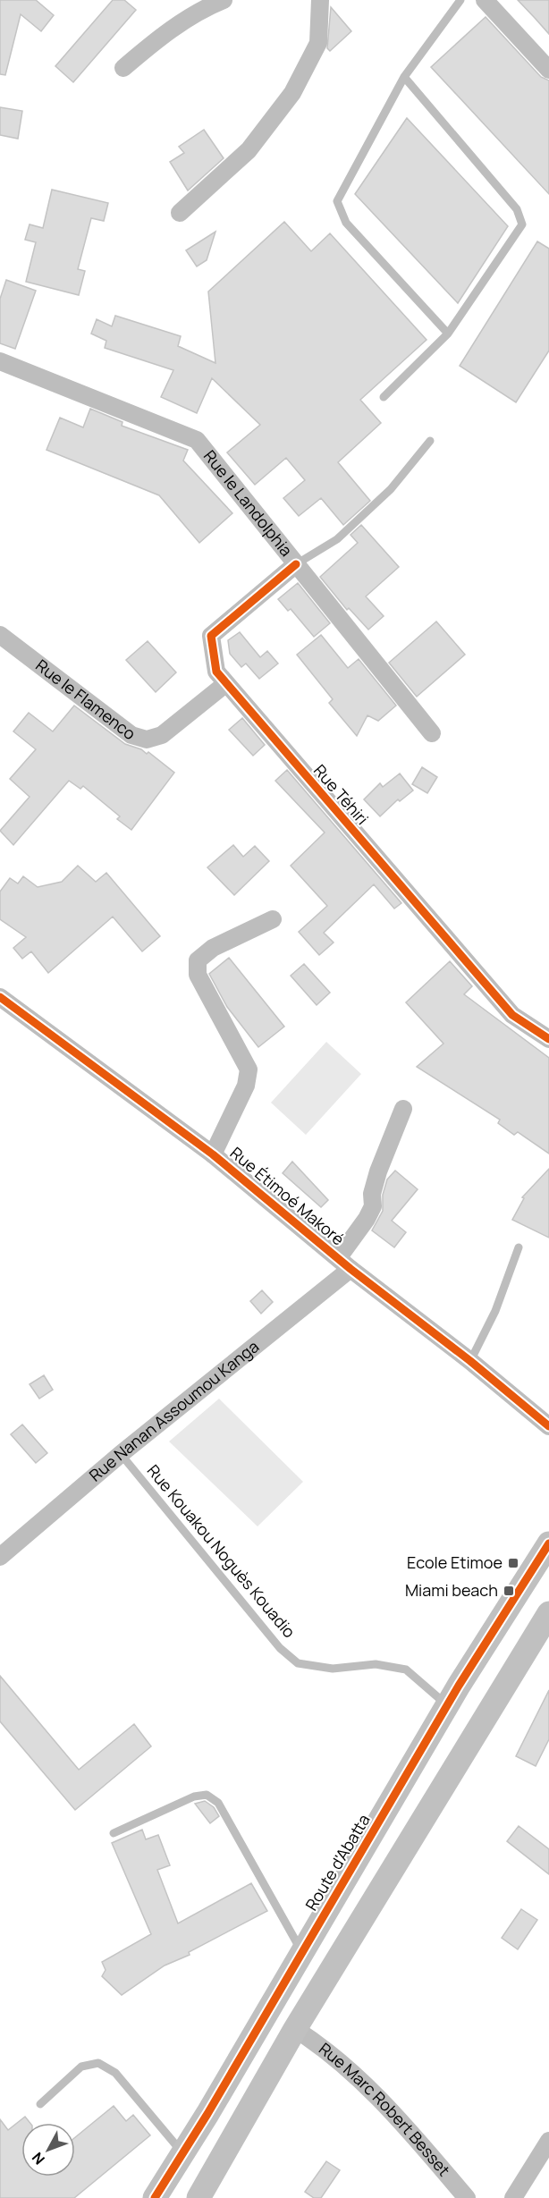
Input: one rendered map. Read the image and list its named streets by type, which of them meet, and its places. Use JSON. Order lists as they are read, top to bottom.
{
  "streets": {
    "street": [
      "Rue le Landolphia",
      "Rue le Flamenco",
      "Rue Téhiri",
      "Rue Étimoé Makoré",
      "Rue Nanan Assoumou Kanga",
      "Route d'Abatta",
      "Rue Marc Robert Besset"
    ],
    "lane": ["Rue Kouakou Noguès Kouadio"]
  },
  "crossings": [
    ["Rue le Landolphia", "Rue Téhiri"],
    ["Rue le Flamenco", "Rue Téhiri"],
    ["Rue Étimoé Makoré", "Rue Nanan Assoumou Kanga"],
    ["Rue Nanan Assoumou Kanga", "Rue Kouakou Noguès Kouadio"],
    ["Rue Kouakou Noguès Kouadio", "Route d'Abatta"]
  ],
  "places": {
    "transit": ["Ecole Etimoe", "Miami beach"]
  },
  "north": "bottom left"
}
